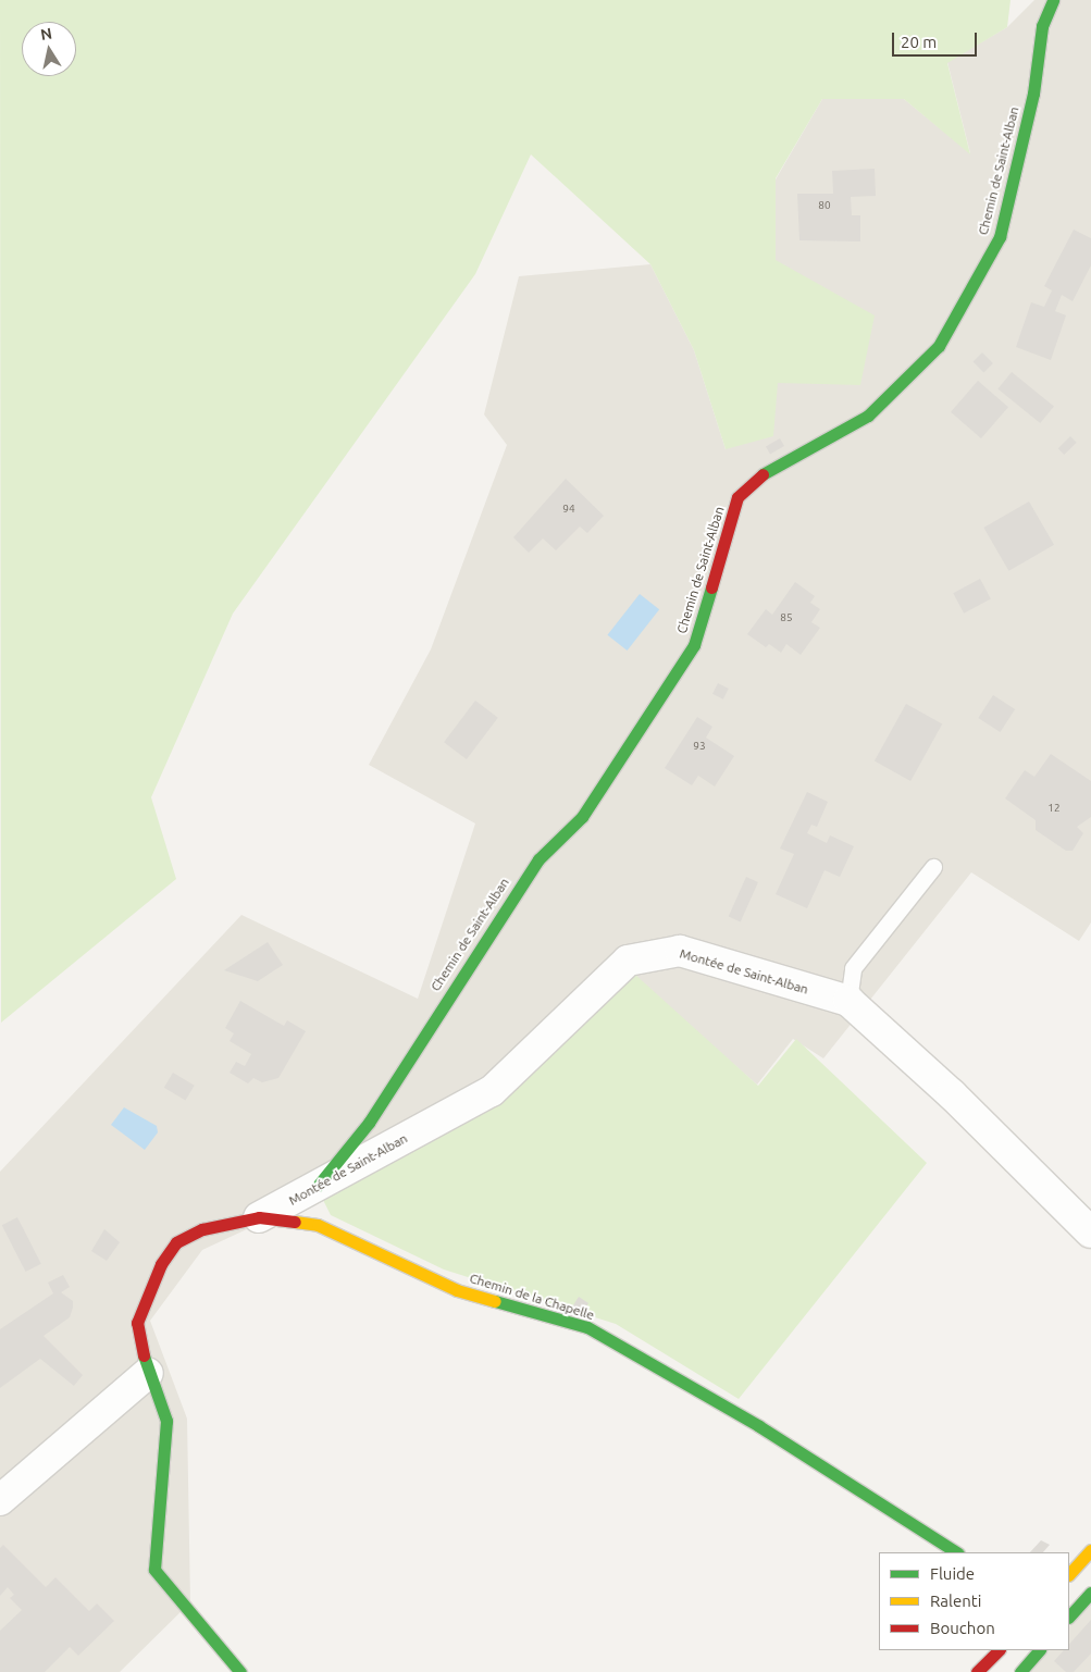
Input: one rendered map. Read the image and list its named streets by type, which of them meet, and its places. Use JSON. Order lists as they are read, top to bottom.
{
  "streets": {
    "street": ["Chemin de Saint-Alban", "Montée de Saint-Alban", "Chemin de la Chapelle"]
  },
  "crossings": [
    ["Chemin de Saint-Alban", "Montée de Saint-Alban"],
    ["Montée de Saint-Alban", "Chemin de la Chapelle"]
  ],
  "house_numbers": [
    "80",
    "94",
    "85",
    "93",
    "12"
  ],
  "legend": ["Fluide", "Ralenti", "Bouchon"],
  "scale_bar": "20 m",
  "north": "top"
}
